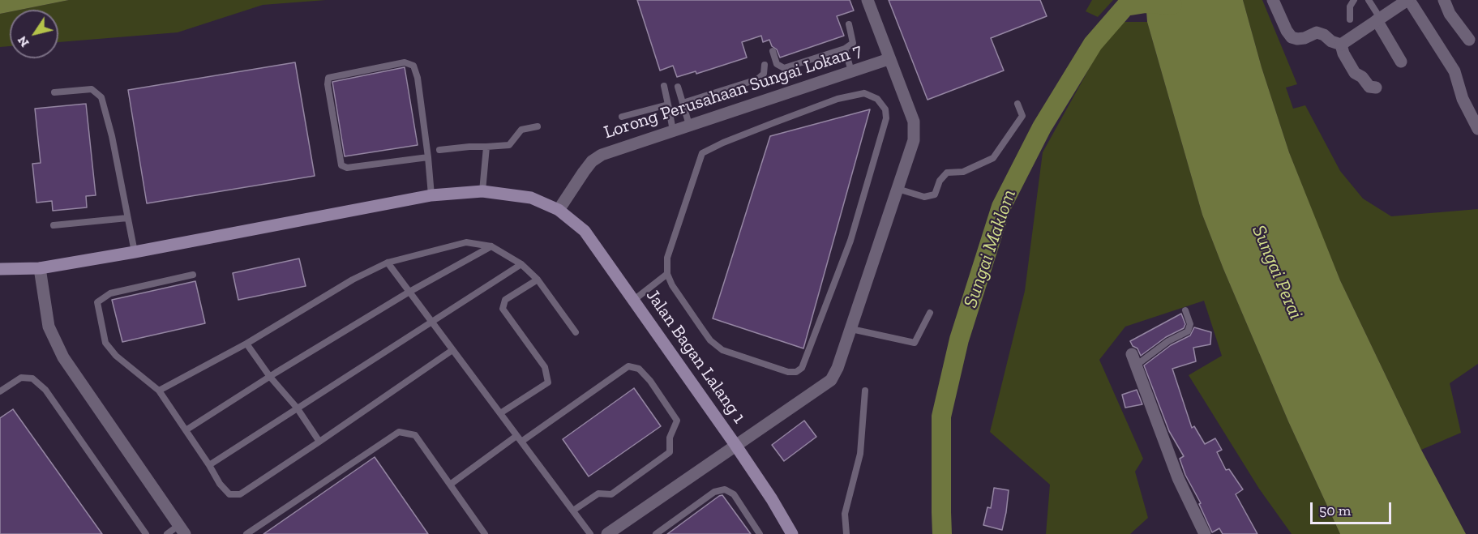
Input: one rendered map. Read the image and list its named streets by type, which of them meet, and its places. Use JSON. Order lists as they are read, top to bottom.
{
  "streets": {
    "main road": ["Jalan Bagan Lalang 1"],
    "street": ["Lorong Perusahaan Sungai Lokan 7"]
  },
  "crossings": [
    ["Lorong Perusahaan Sungai Lokan 7", "Jalan Bagan Lalang 1"]
  ],
  "water": ["Sungai Maklom", "Sungai Perai"],
  "scale_bar": "50 m",
  "north": "bottom left"
}
